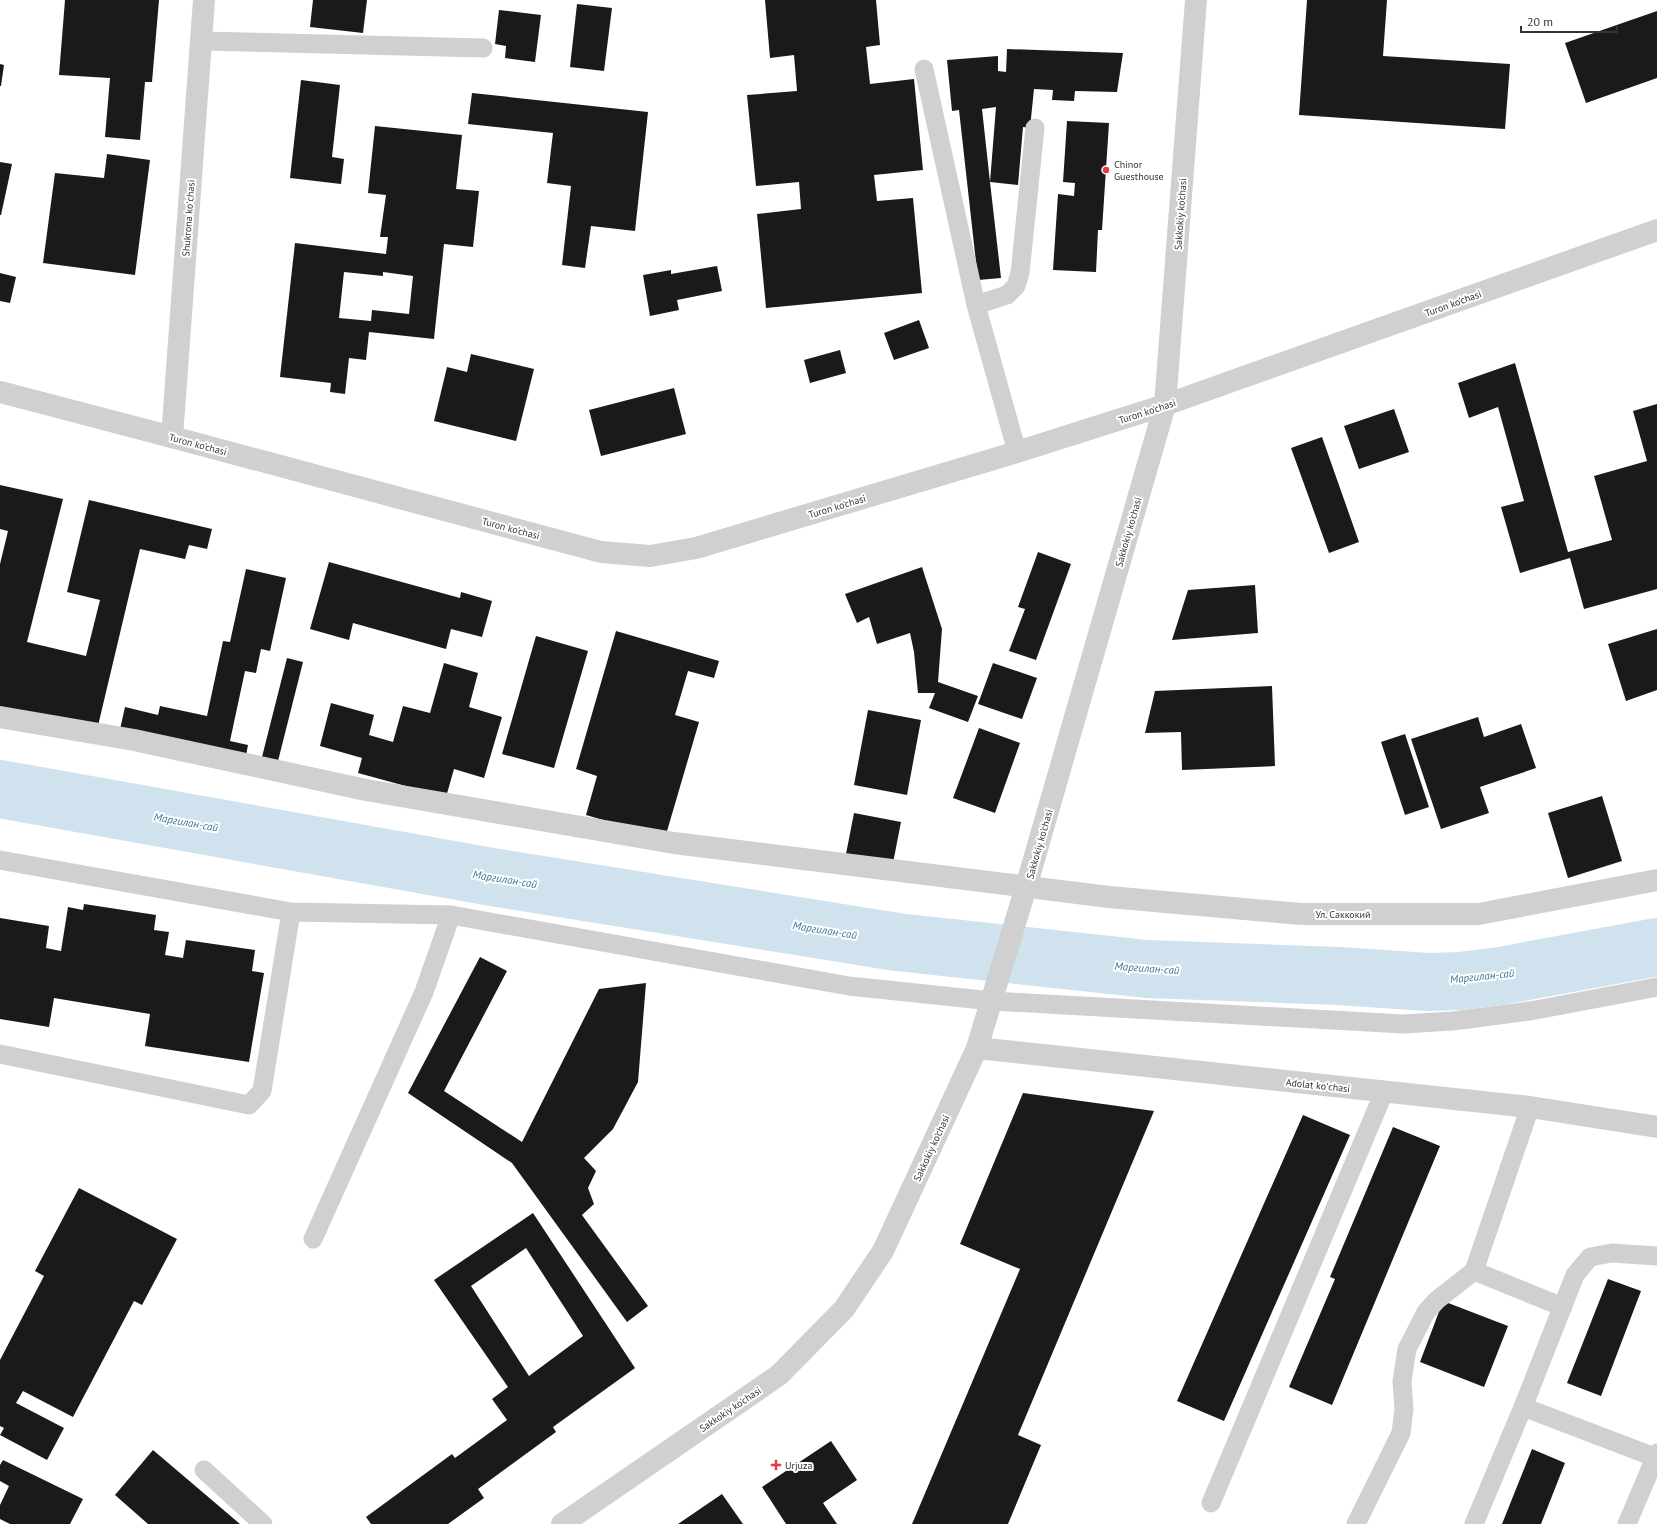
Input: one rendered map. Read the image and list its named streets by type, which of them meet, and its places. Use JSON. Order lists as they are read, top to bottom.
{
  "streets": {
    "street": [
      "Sakkokiy ko'chasi",
      "Shukrona koʻchasi",
      "Turon ko'chasi",
      "Ул. Саккокий",
      "Adolat koʻchasi"
    ]
  },
  "crossings": [
    ["Sakkokiy ko'chasi", "Turon ko'chasi"],
    ["Sakkokiy ko'chasi", "Ул. Саккокий"],
    ["Sakkokiy ko'chasi", "Adolat koʻchasi"],
    ["Shukrona koʻchasi", "Turon ko'chasi"]
  ],
  "water": ["Маргилан-сай"],
  "places": {
    "other": ["Chinor Guesthouse"],
    "health": ["Urjuza"]
  },
  "scale_bar": "20 m"
}
